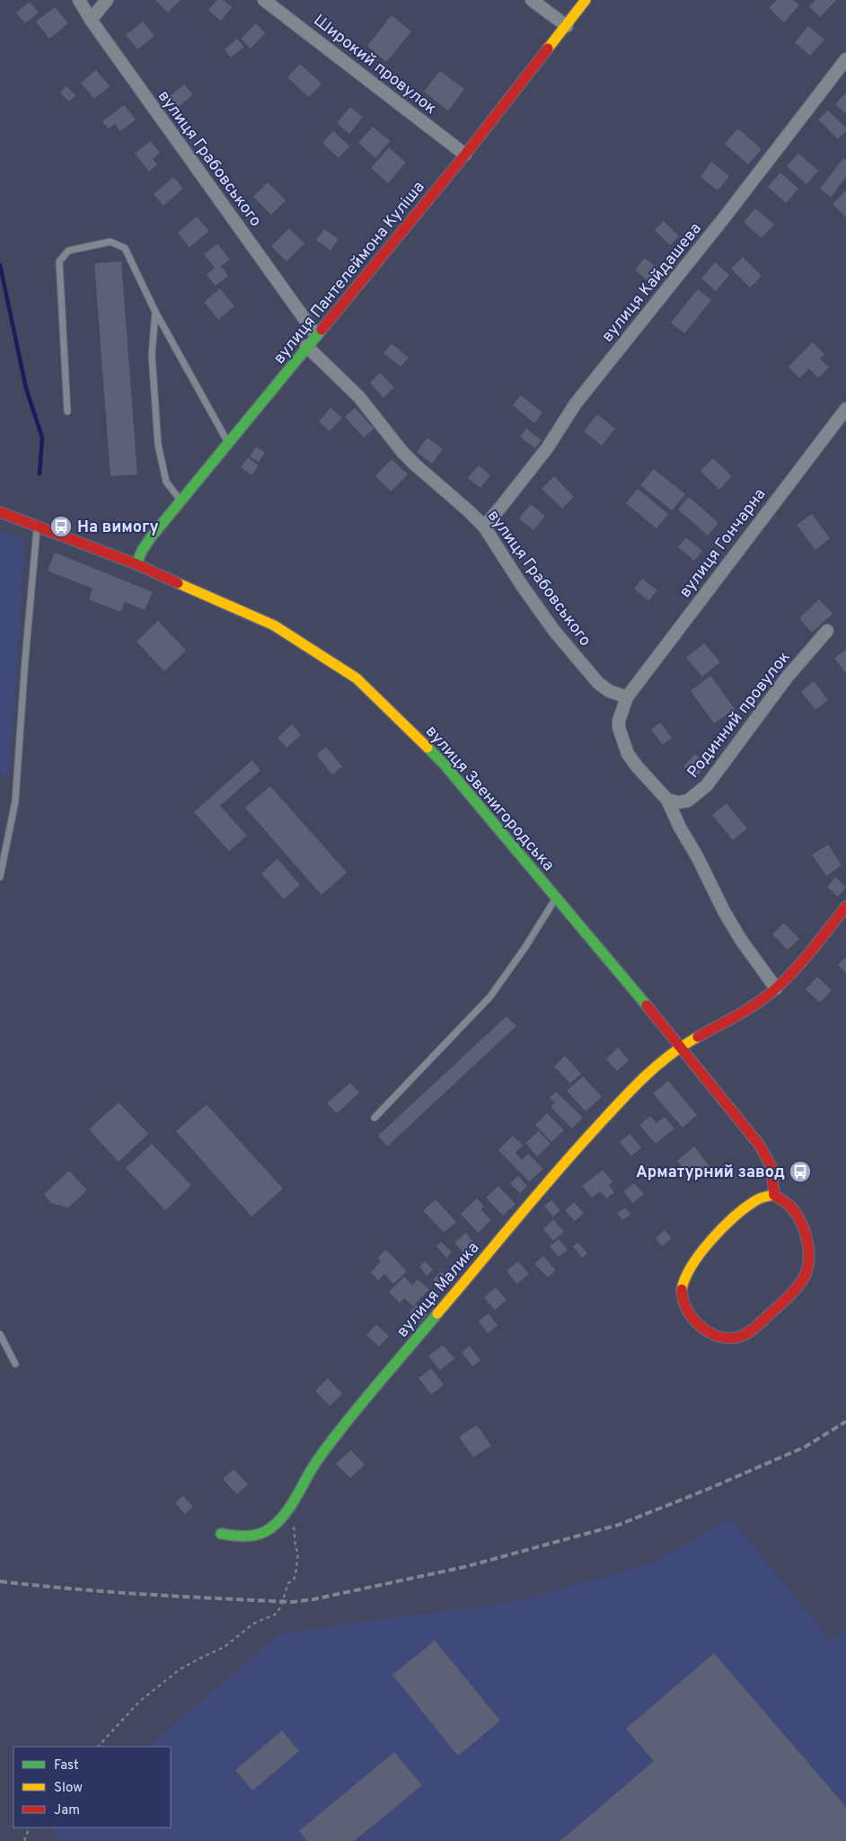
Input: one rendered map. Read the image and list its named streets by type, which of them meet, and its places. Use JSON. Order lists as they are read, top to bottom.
{
  "streets": {
    "street": [
      "Широкий провулок",
      "вулиця Грабовського",
      "вулиця Пантелеймона Куліша",
      "вулиця Кайдашева",
      "вулиця Гончарна",
      "Родинний провулок",
      "вулиця Звенигородська",
      "вулиця Малика"
    ]
  },
  "crossings": [
    ["Широкий провулок", "вулиця Пантелеймона Куліша"],
    ["вулиця Грабовського", "вулиця Пантелеймона Куліша"],
    ["вулиця Грабовського", "вулиця Кайдашева"],
    ["вулиця Грабовського", "вулиця Гончарна"],
    ["вулиця Пантелеймона Куліша", "вулиця Звенигородська"],
    ["вулиця Звенигородська", "вулиця Малика"]
  ],
  "places": {
    "bus stop": ["На вимогу", "Арматурний завод"]
  },
  "legend": ["Fast", "Slow", "Jam"]
}
